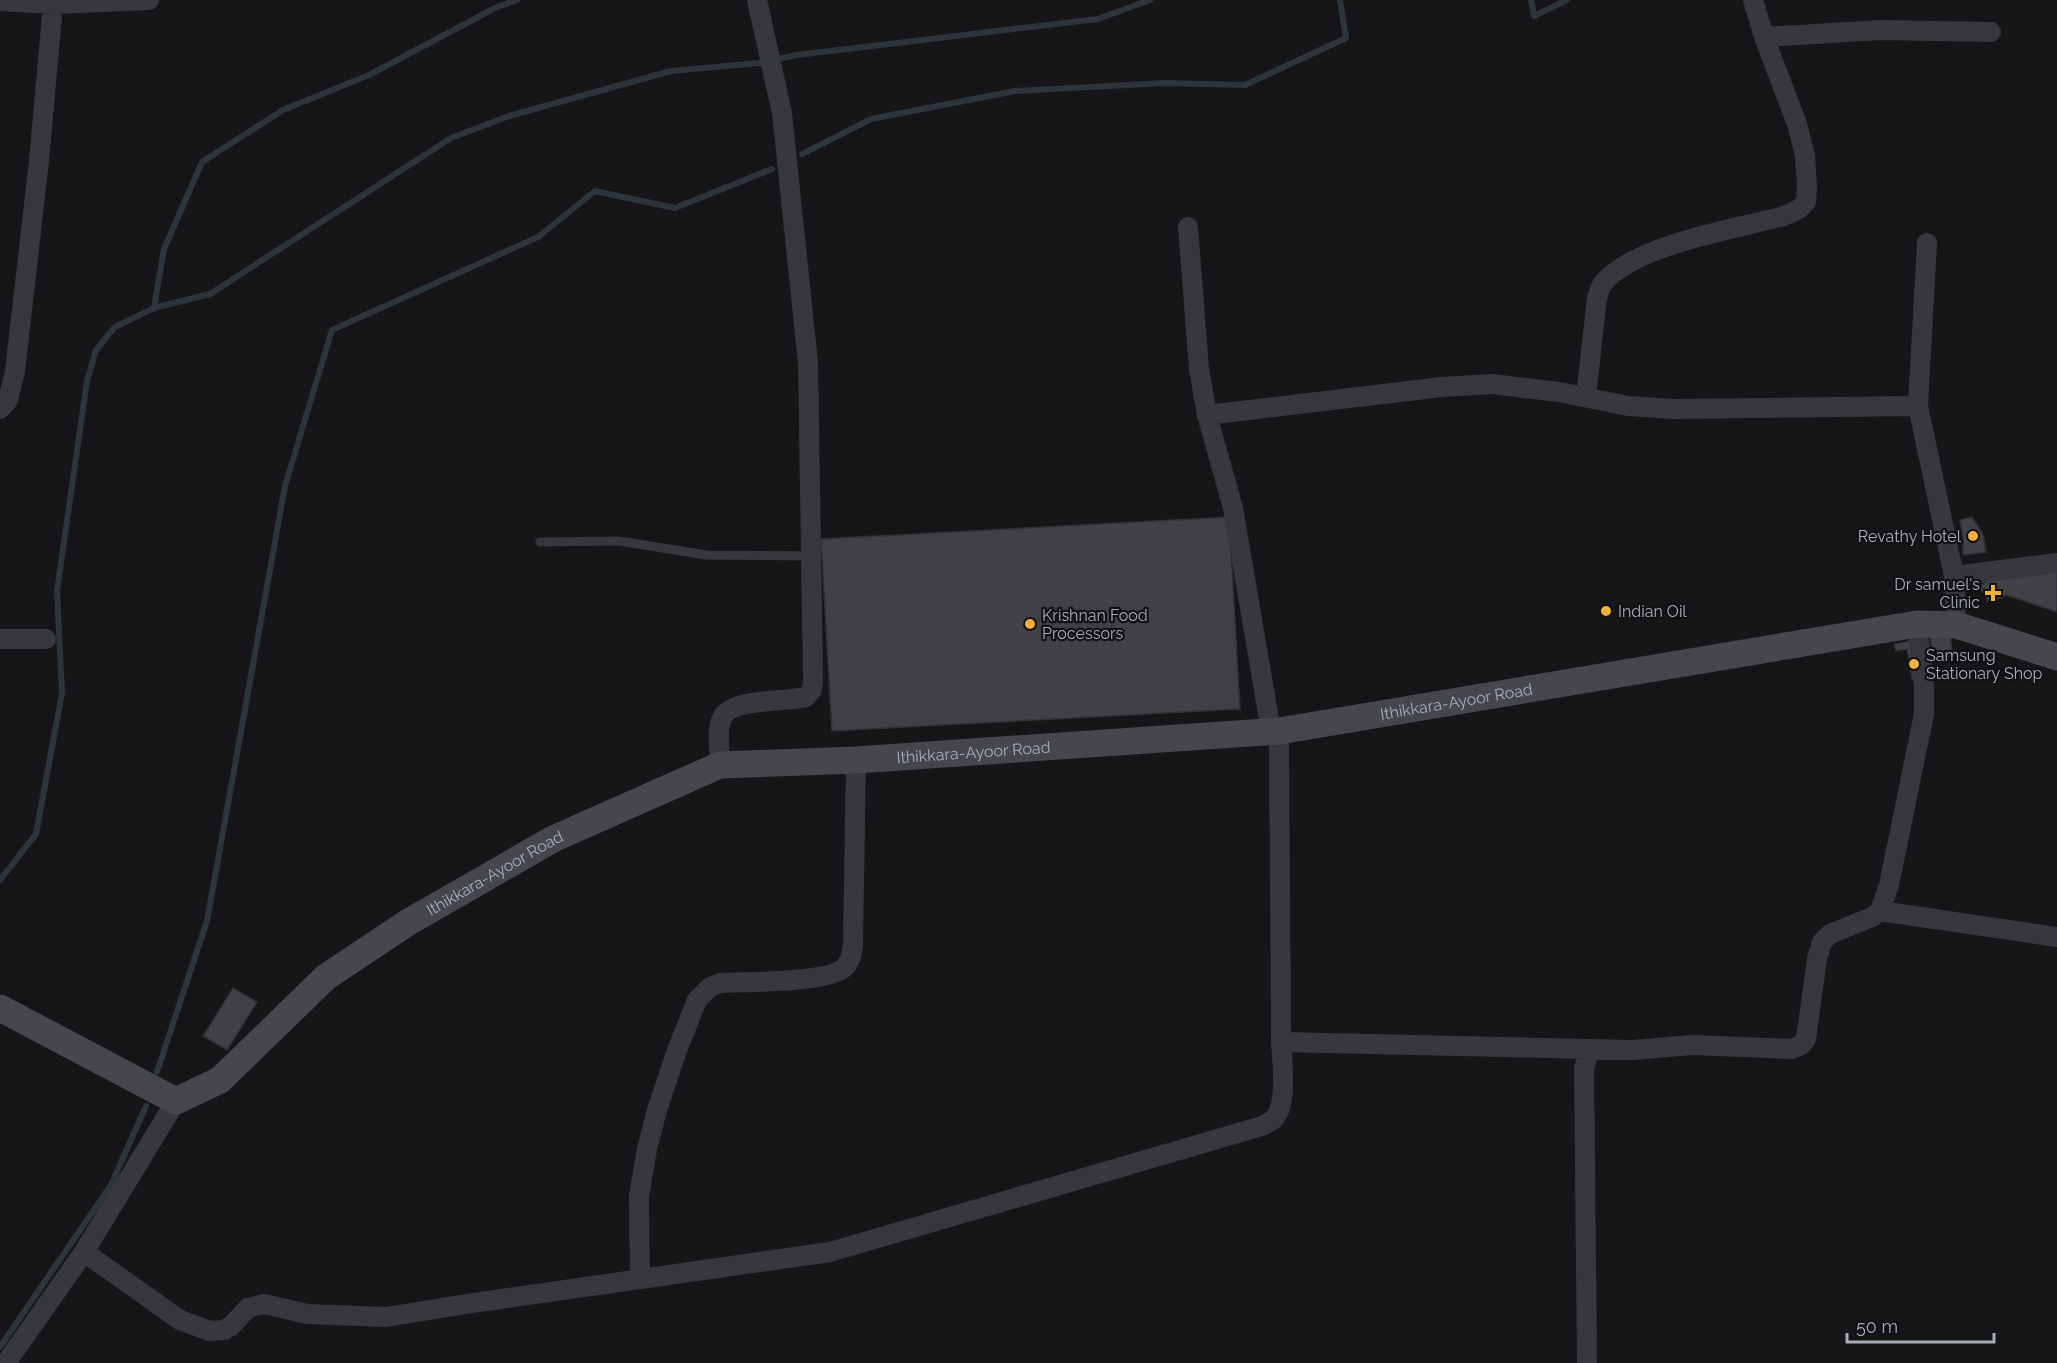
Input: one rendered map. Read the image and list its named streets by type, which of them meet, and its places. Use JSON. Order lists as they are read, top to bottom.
{
  "streets": {
    "main road": ["Ithikkara-Ayoor Road"]
  },
  "places": {
    "other": [
      "Revathy Hotel",
      "Indian Oil",
      "Krishnan Food Processors",
      "Samsung Stationary Shop"
    ],
    "health": ["Dr samuel's Clinic"]
  },
  "scale_bar": "50 m"
}
